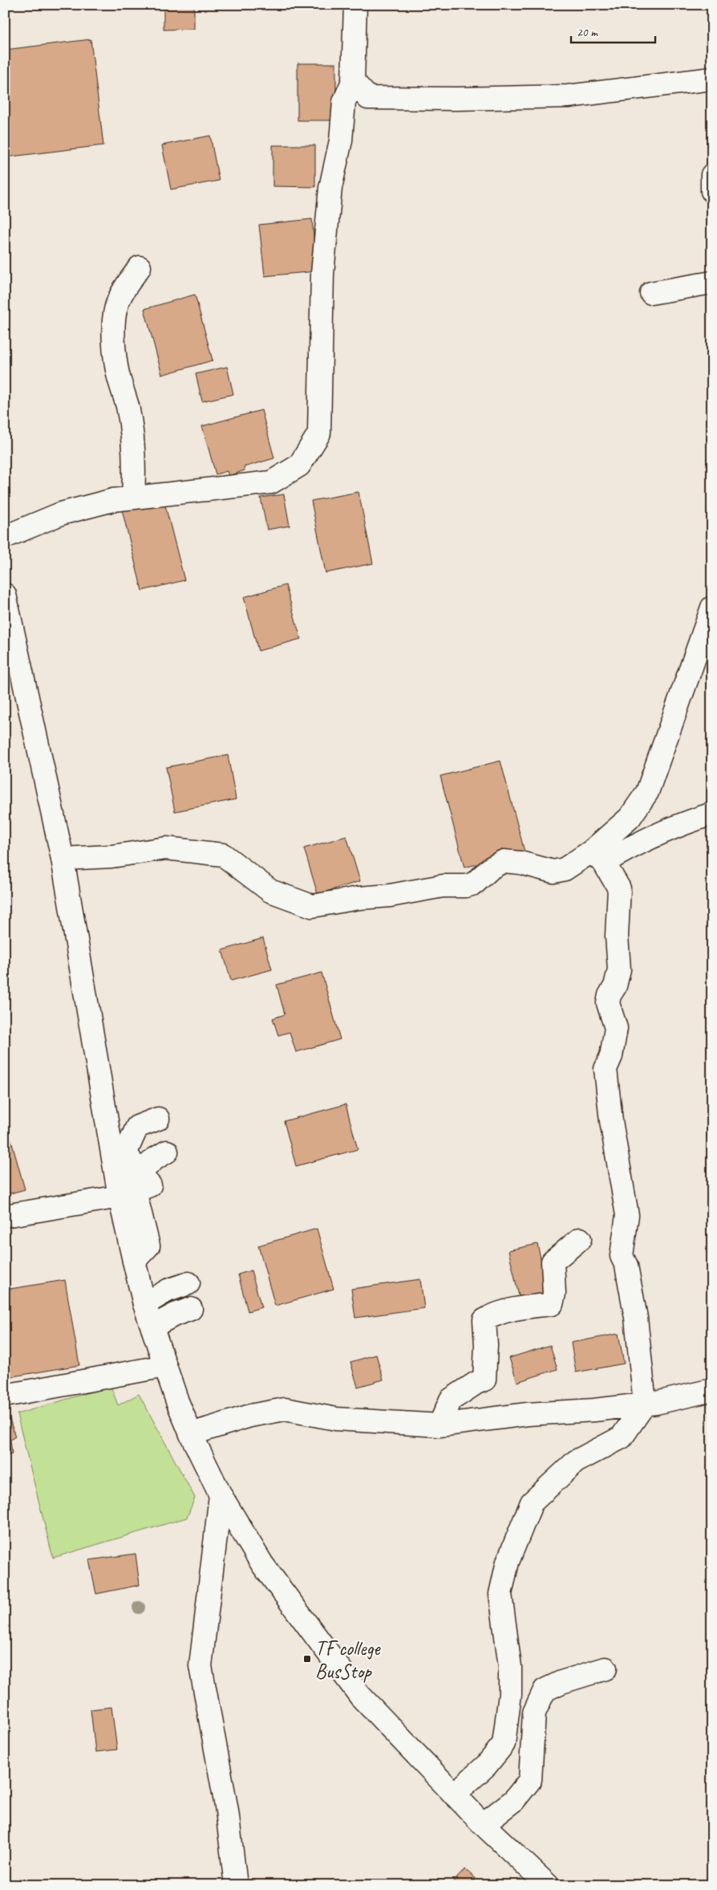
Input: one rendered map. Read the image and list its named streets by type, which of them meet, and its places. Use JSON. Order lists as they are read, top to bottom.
{
  "places": {
    "transit": ["TF college BusStop"]
  },
  "scale_bar": "20 m"
}
